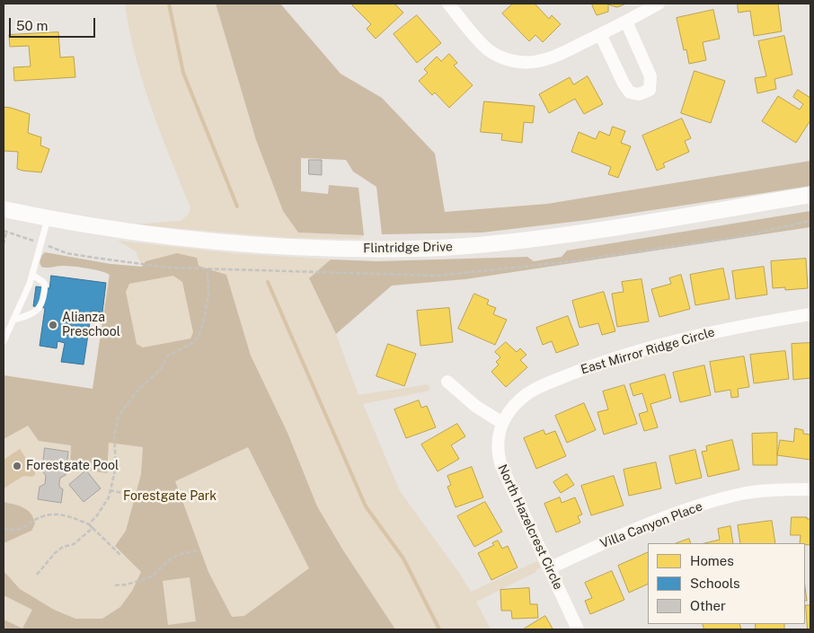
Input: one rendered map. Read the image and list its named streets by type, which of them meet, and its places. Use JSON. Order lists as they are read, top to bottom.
{
  "streets": {
    "street": [
      "Flintridge Drive",
      "East Mirror Ridge Circle",
      "Villa Canyon Place",
      "North Hazelcrest Circle"
    ]
  },
  "crossings": [
    ["East Mirror Ridge Circle", "North Hazelcrest Circle"],
    ["Villa Canyon Place", "North Hazelcrest Circle"]
  ],
  "parks": ["Forestgate Park"],
  "places": ["Alianza Preschool", "Forestgate Pool"],
  "legend": ["Homes", "Schools", "Other"],
  "scale_bar": "50 m"
}
